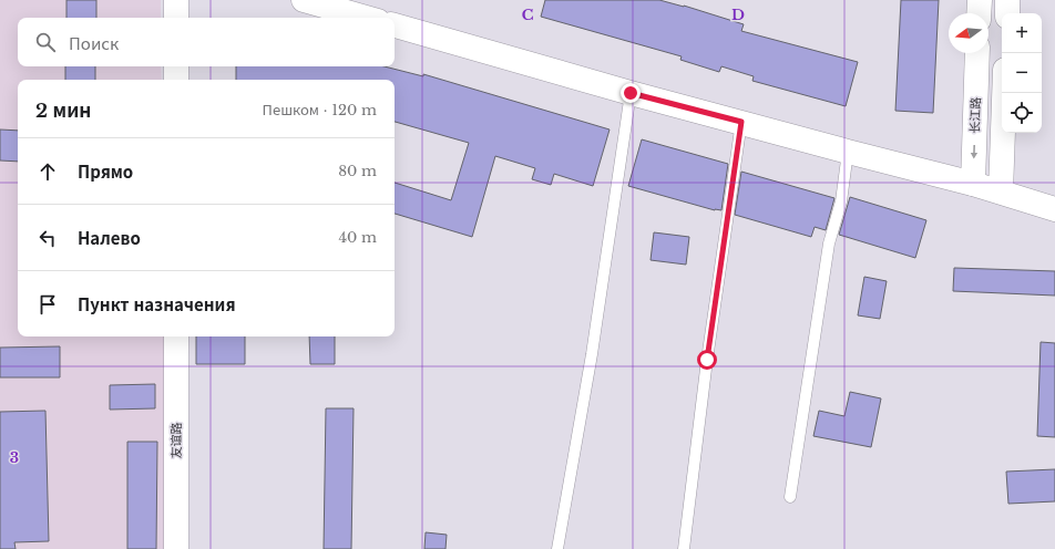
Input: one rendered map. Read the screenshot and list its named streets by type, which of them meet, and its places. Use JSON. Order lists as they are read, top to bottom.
{
  "streets": {
    "street": ["长江路", "友谊路"]
  },
  "north": "left",
  "page": {
    "map_buttons": ["+", "−"],
    "search": "Поиск",
    "heading": ["2 мин", "Пешком · 120 m"],
    "list": [
      ["Прямо", "80 m"],
      ["Налево", "40 m"],
      "Пункт назначения"
    ]
  },
  "grid": {
    "columns": ["C", "D"],
    "rows": ["3"]
  }
}
